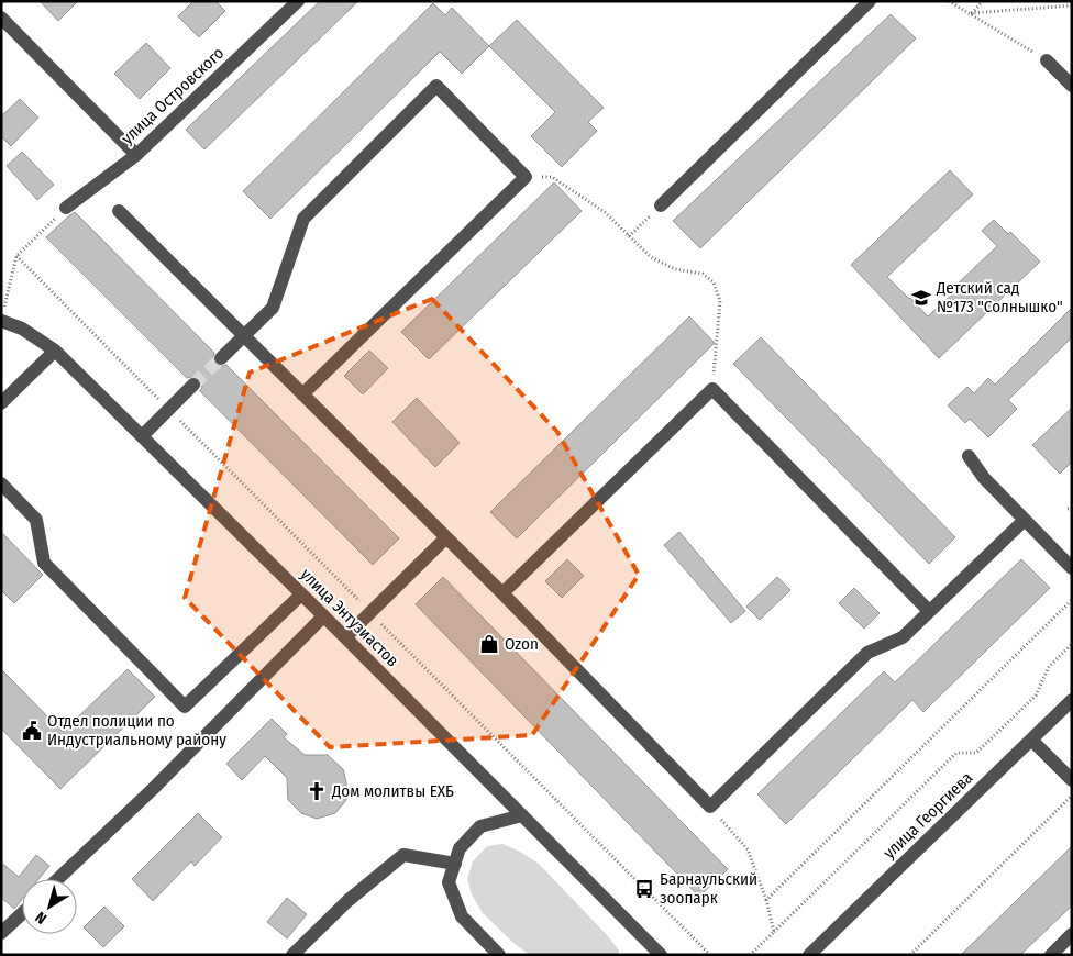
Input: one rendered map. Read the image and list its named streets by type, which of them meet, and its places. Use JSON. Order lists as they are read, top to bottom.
{
  "streets": {
    "street": ["улица Островского", "улица Энтузиастов", "улица Георгиева"]
  },
  "places": {
    "school or university": ["Детский сад №173 \"Солнышко\""],
    "shop": ["Ozon"],
    "public building": ["Отдел полиции по Индустриальному району"],
    "church": ["Дом молитвы ЕХБ"],
    "bus stop": ["Барнаульский зоопарк"]
  },
  "north": "bottom left"
}
